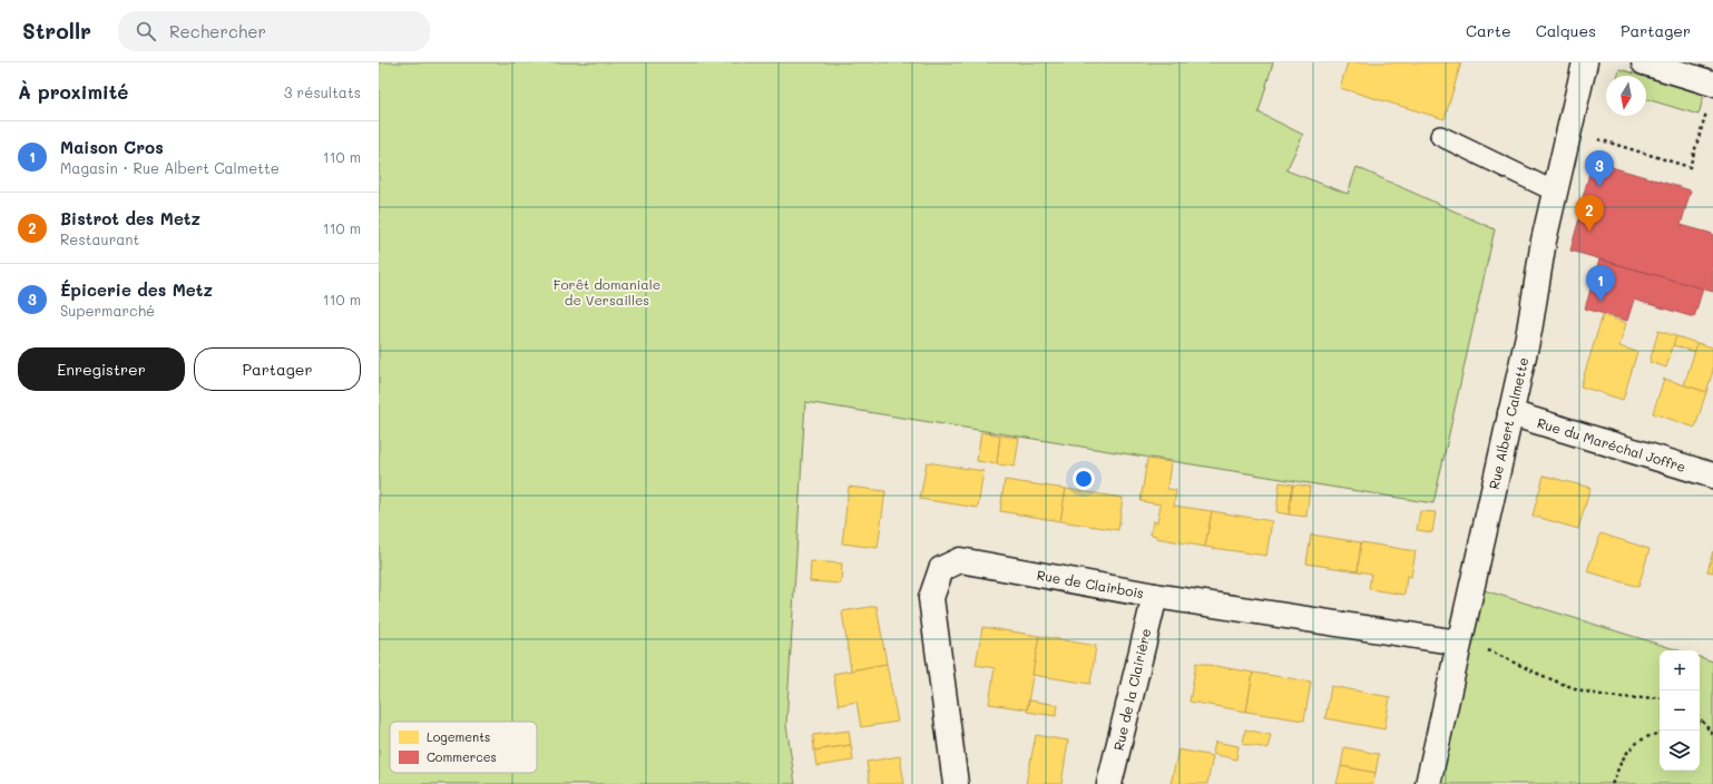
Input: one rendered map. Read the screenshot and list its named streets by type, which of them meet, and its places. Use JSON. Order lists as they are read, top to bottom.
{
  "streets": {
    "street": [
      "Rue Albert Calmette",
      "Rue du Maréchal Joffre",
      "Rue de Clairbois",
      "Rue de la Clairière"
    ]
  },
  "crossings": [
    ["Rue Albert Calmette", "Rue du Maréchal Joffre"],
    ["Rue Albert Calmette", "Rue de Clairbois"],
    ["Rue de Clairbois", "Rue de la Clairière"]
  ],
  "parks": ["Forêt domaniale de Versailles"],
  "legend": ["Logements", "Commerces"],
  "north": "bottom",
  "page": {
    "header": "Strollr",
    "search": "Rechercher",
    "nav": ["Carte", "Calques", "Partager"],
    "heading": ["À proximité", "3 résultats"],
    "list": [
      {
        "mark": "1",
        "name": "Maison Cros",
        "note": "Magasin · Rue Albert Calmette",
        "value": "110 m"
      },
      {
        "mark": "2",
        "name": "Bistrot des Metz",
        "note": "Restaurant",
        "value": "110 m"
      },
      {
        "mark": "3",
        "name": "Épicerie des Metz",
        "note": "Supermarché",
        "value": "110 m"
      }
    ],
    "pins": ["3", "2", "1"],
    "buttons": ["Enregistrer", "Partager"],
    "map_buttons": ["+", "−"]
  }
}
